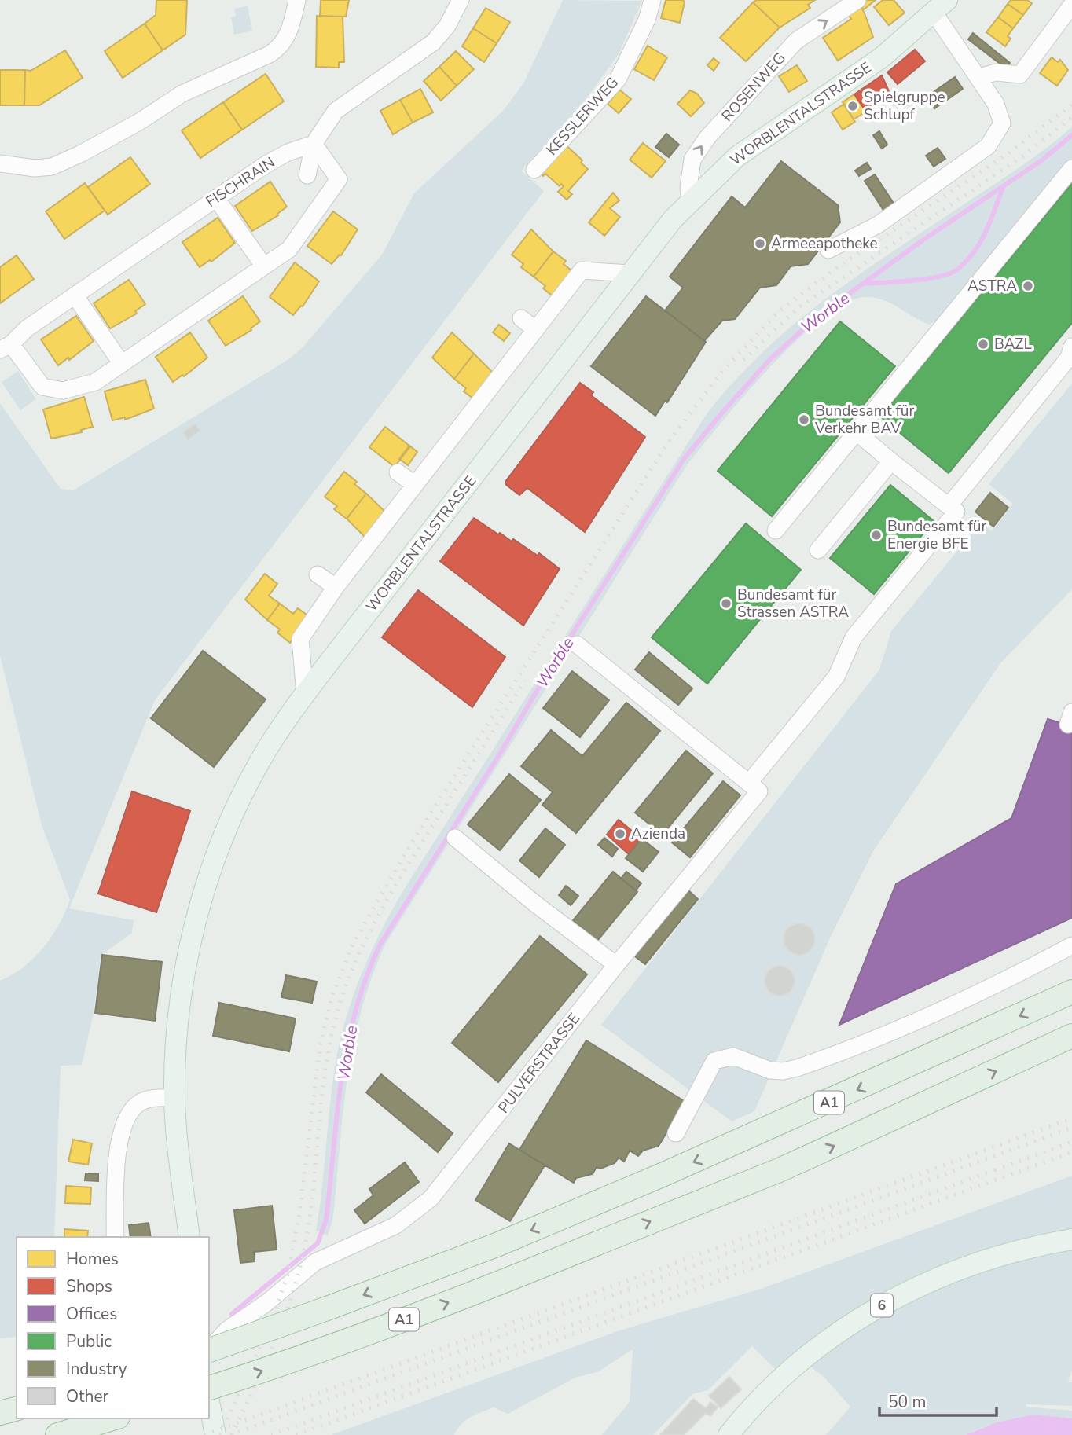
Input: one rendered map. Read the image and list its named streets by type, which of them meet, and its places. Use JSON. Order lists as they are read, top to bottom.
{
  "streets": {
    "highway": ["A1"],
    "main road": ["WORBLENTALSTRASSE", "6"],
    "street": [
      "ROSENWEG",
      "KESSLERWEG",
      "FISCHRAIN",
      "PULVERSTRASSE"
    ]
  },
  "crossings": [
    ["ROSENWEG", "WORBLENTALSTRASSE"]
  ],
  "one_way": ["ROSENWEG"],
  "water": ["Worble"],
  "places": [
    "Spielgruppe Schlupf",
    "Armeeapotheke",
    "ASTRA",
    "BAZL",
    "Bundesamt für Verkehr BAV",
    "Bundesamt für Energie BFE",
    "Bundesamt für Strassen ASTRA",
    "Azienda"
  ],
  "legend": [
    "Homes",
    "Shops",
    "Offices",
    "Public",
    "Industry",
    "Other"
  ],
  "scale_bar": "50 m"
}
